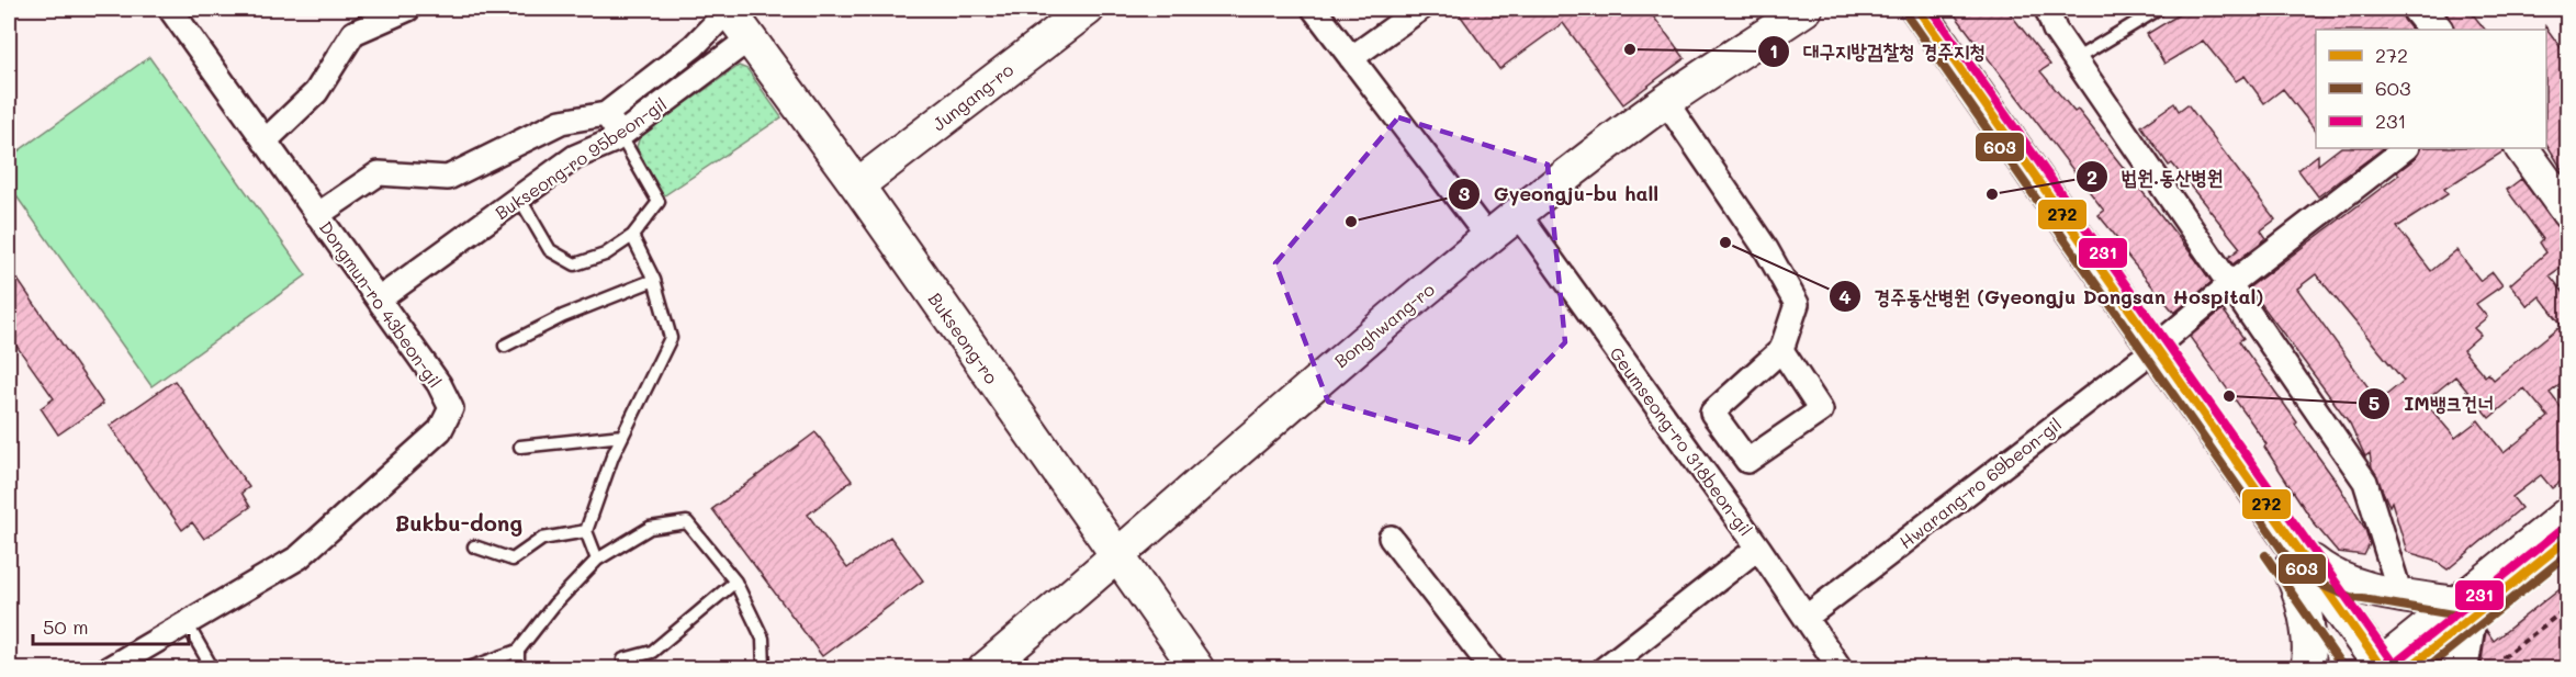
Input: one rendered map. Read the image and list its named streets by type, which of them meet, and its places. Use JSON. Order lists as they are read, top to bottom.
{
  "streets": {
    "street": [
      "Jungang-ro",
      "Bukseong-ro 95beon-gil",
      "Dongmun-ro 43beon-gil",
      "Bonghwang-ro",
      "Bukseong-ro",
      "Geumseong-ro 318beon-gil",
      "Hwarang-ro 69beon-gil"
    ]
  },
  "crossings": [
    ["Jungang-ro", "Bukseong-ro"],
    ["Bukseong-ro 95beon-gil", "Dongmun-ro 43beon-gil"],
    ["Bukseong-ro 95beon-gil", "Bukseong-ro"],
    ["Bonghwang-ro", "Bukseong-ro"],
    ["Bonghwang-ro", "Geumseong-ro 318beon-gil"],
    ["Geumseong-ro 318beon-gil", "Hwarang-ro 69beon-gil"]
  ],
  "districts": ["Bukbu-dong"],
  "places": [
    "대구지방검찰청 경주지청",
    "법원.동산병원",
    "Gyeongju-bu hall",
    "경주동산병원 (Gyeongju Dongsan Hospital)",
    "IM뱅크건너"
  ],
  "lines": ["transit line 272", "transit line 231", "transit line 603"],
  "legend": ["272", "603", "231"],
  "scale_bar": "50 m"
}
